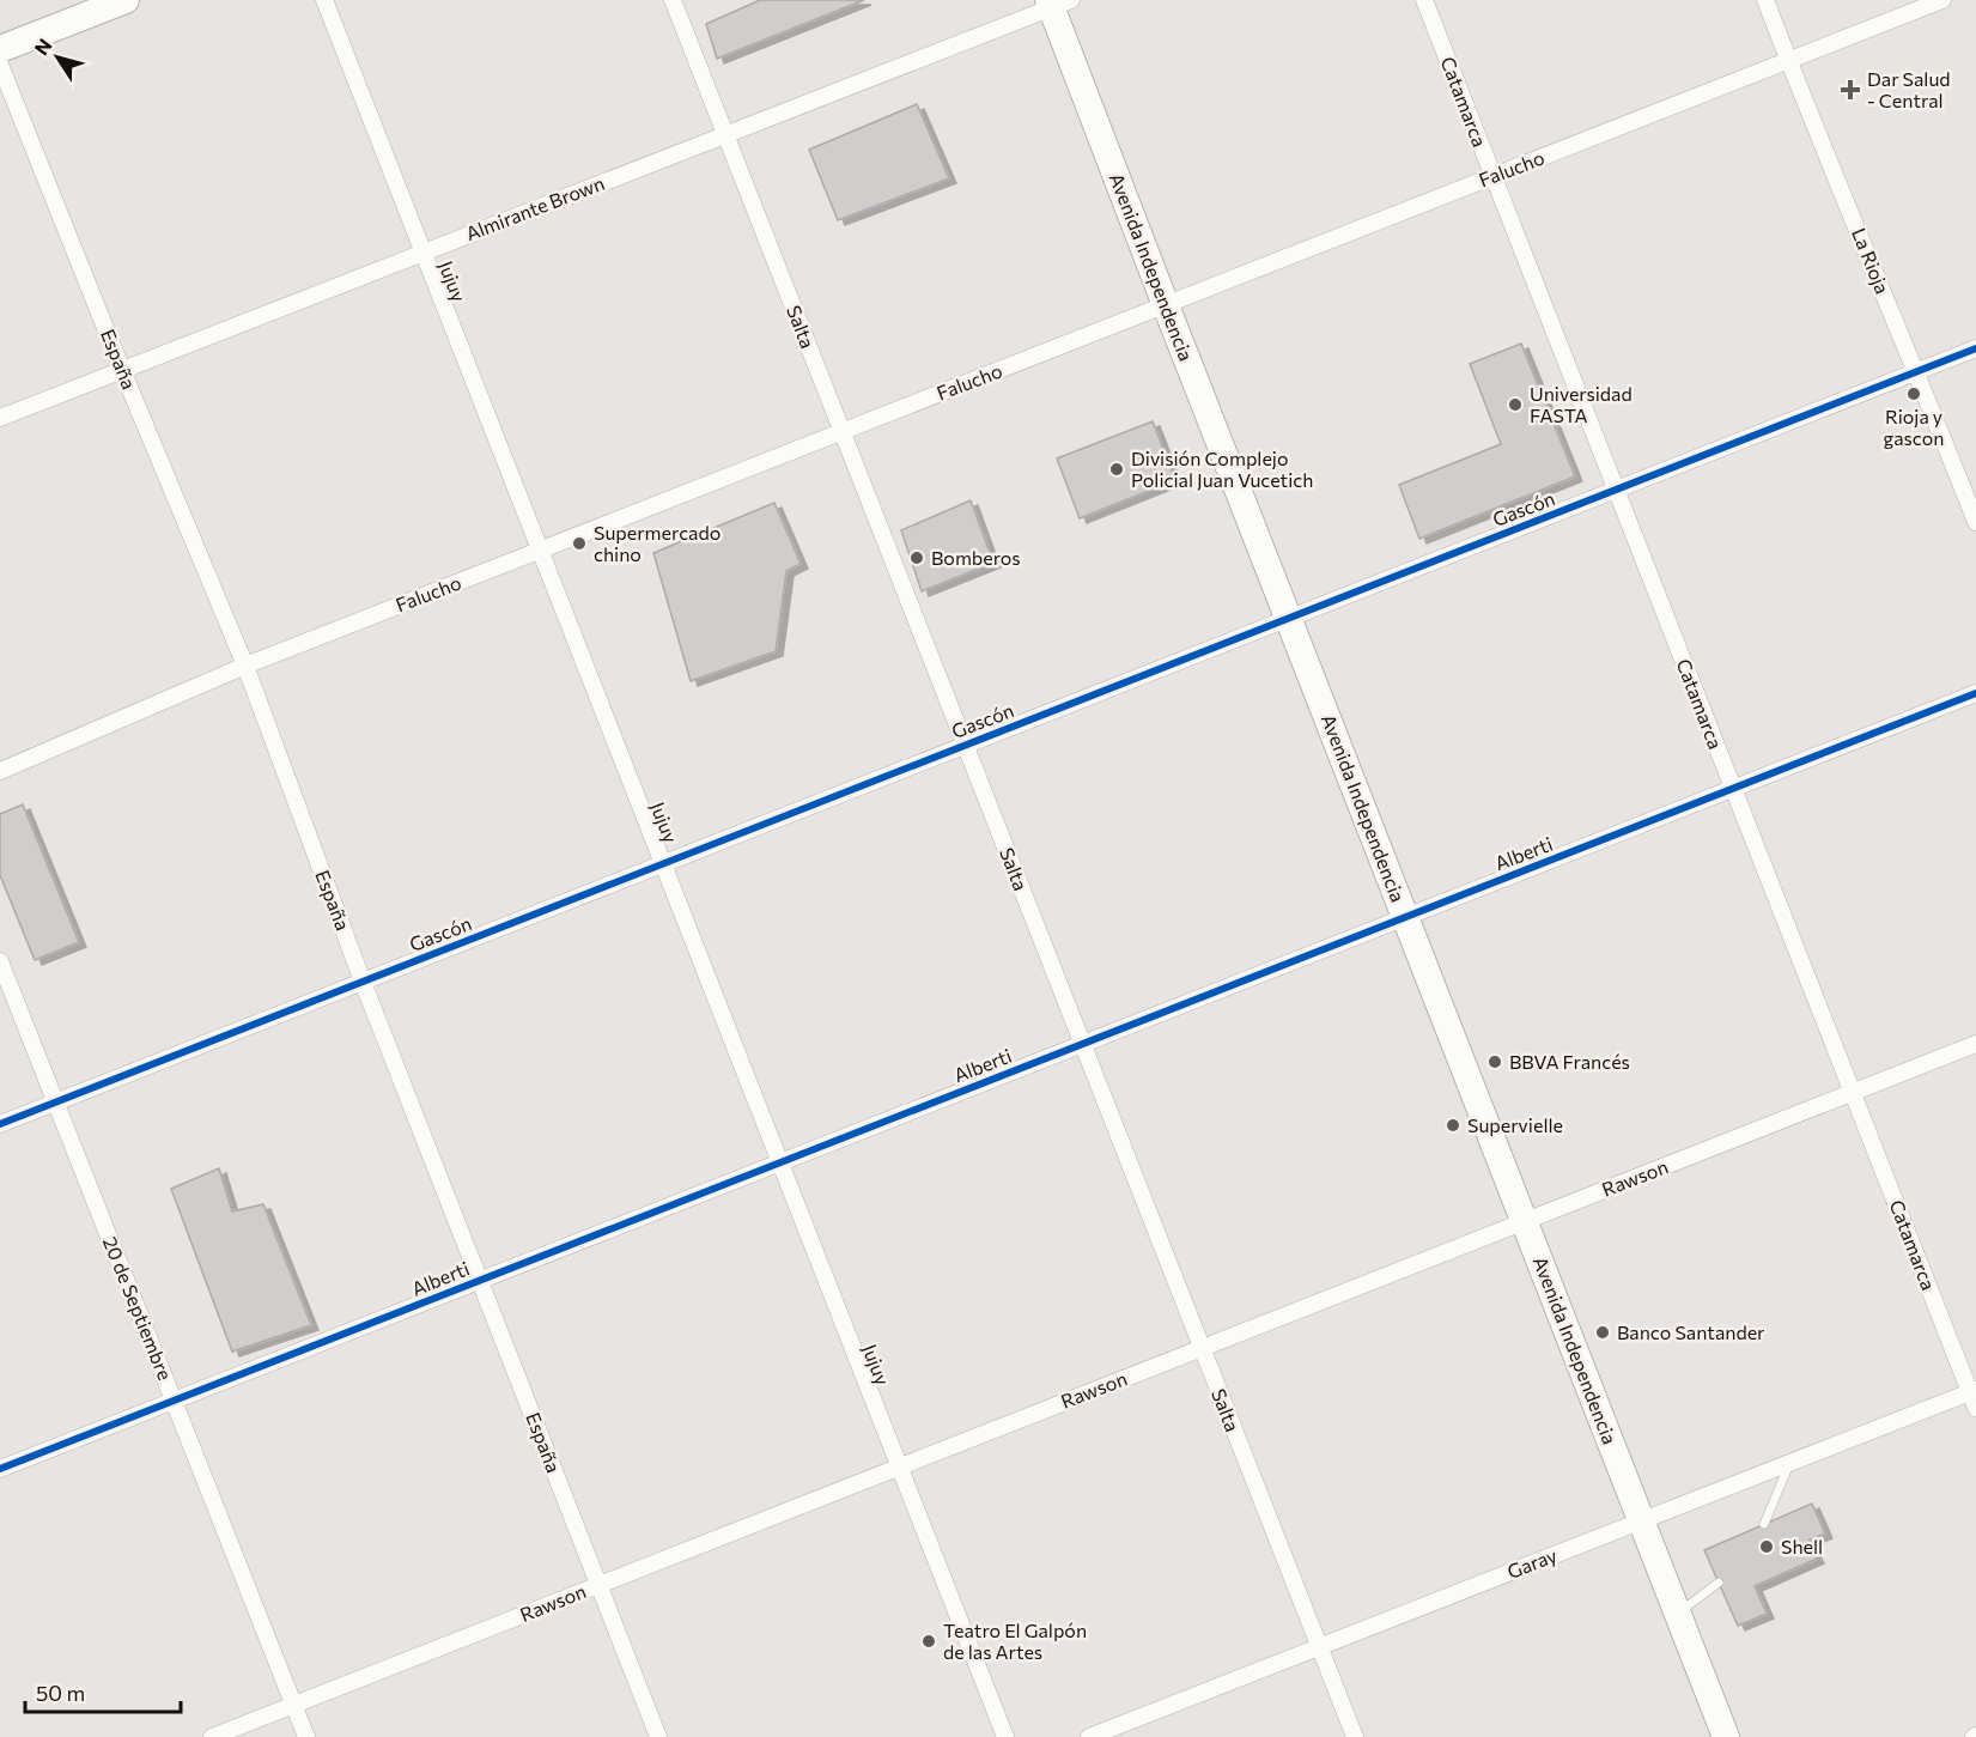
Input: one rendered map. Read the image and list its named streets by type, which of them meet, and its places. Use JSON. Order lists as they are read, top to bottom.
{
  "streets": {
    "main road": ["Avenida Independencia"],
    "street": [
      "Catamarca",
      "Falucho",
      "Almirante Brown",
      "La Rioja",
      "Jujuy",
      "Salta",
      "España",
      "Gascón",
      "Alberti",
      "Rawson",
      "20 de Septiembre",
      "Garay"
    ]
  },
  "crossings": [
    ["Catamarca", "Falucho"],
    ["Catamarca", "Gascón"],
    ["Catamarca", "Alberti"],
    ["Catamarca", "Rawson"],
    ["Catamarca", "Garay"],
    ["Falucho", "La Rioja"],
    ["Falucho", "Avenida Independencia"],
    ["Falucho", "Jujuy"],
    ["Falucho", "Salta"],
    ["Falucho", "España"],
    ["Almirante Brown", "Avenida Independencia"],
    ["Almirante Brown", "Jujuy"],
    ["Almirante Brown", "Salta"],
    ["Almirante Brown", "España"],
    ["La Rioja", "Gascón"],
    ["Avenida Independencia", "Gascón"],
    ["Avenida Independencia", "Alberti"],
    ["Avenida Independencia", "Rawson"],
    ["Avenida Independencia", "Garay"],
    ["Jujuy", "Gascón"],
    ["Jujuy", "Alberti"],
    ["Jujuy", "Rawson"],
    ["Salta", "Gascón"],
    ["Salta", "Alberti"],
    ["Salta", "Rawson"],
    ["Salta", "Garay"],
    ["España", "Gascón"],
    ["España", "Alberti"],
    ["España", "Rawson"],
    ["Gascón", "20 de Septiembre"],
    ["Alberti", "20 de Septiembre"],
    ["Rawson", "20 de Septiembre"]
  ],
  "places": {
    "health": ["Dar Salud - Central"],
    "other": [
      "Rioja y gascon",
      "Universidad FASTA",
      "División Complejo Policial Juan Vucetich",
      "Supermercado chino",
      "Bomberos",
      "BBVA Francés",
      "Supervielle",
      "Banco Santander",
      "Shell",
      "Teatro El Galpón de las Artes"
    ]
  },
  "scale_bar": "50 m",
  "north": "top left"
}
